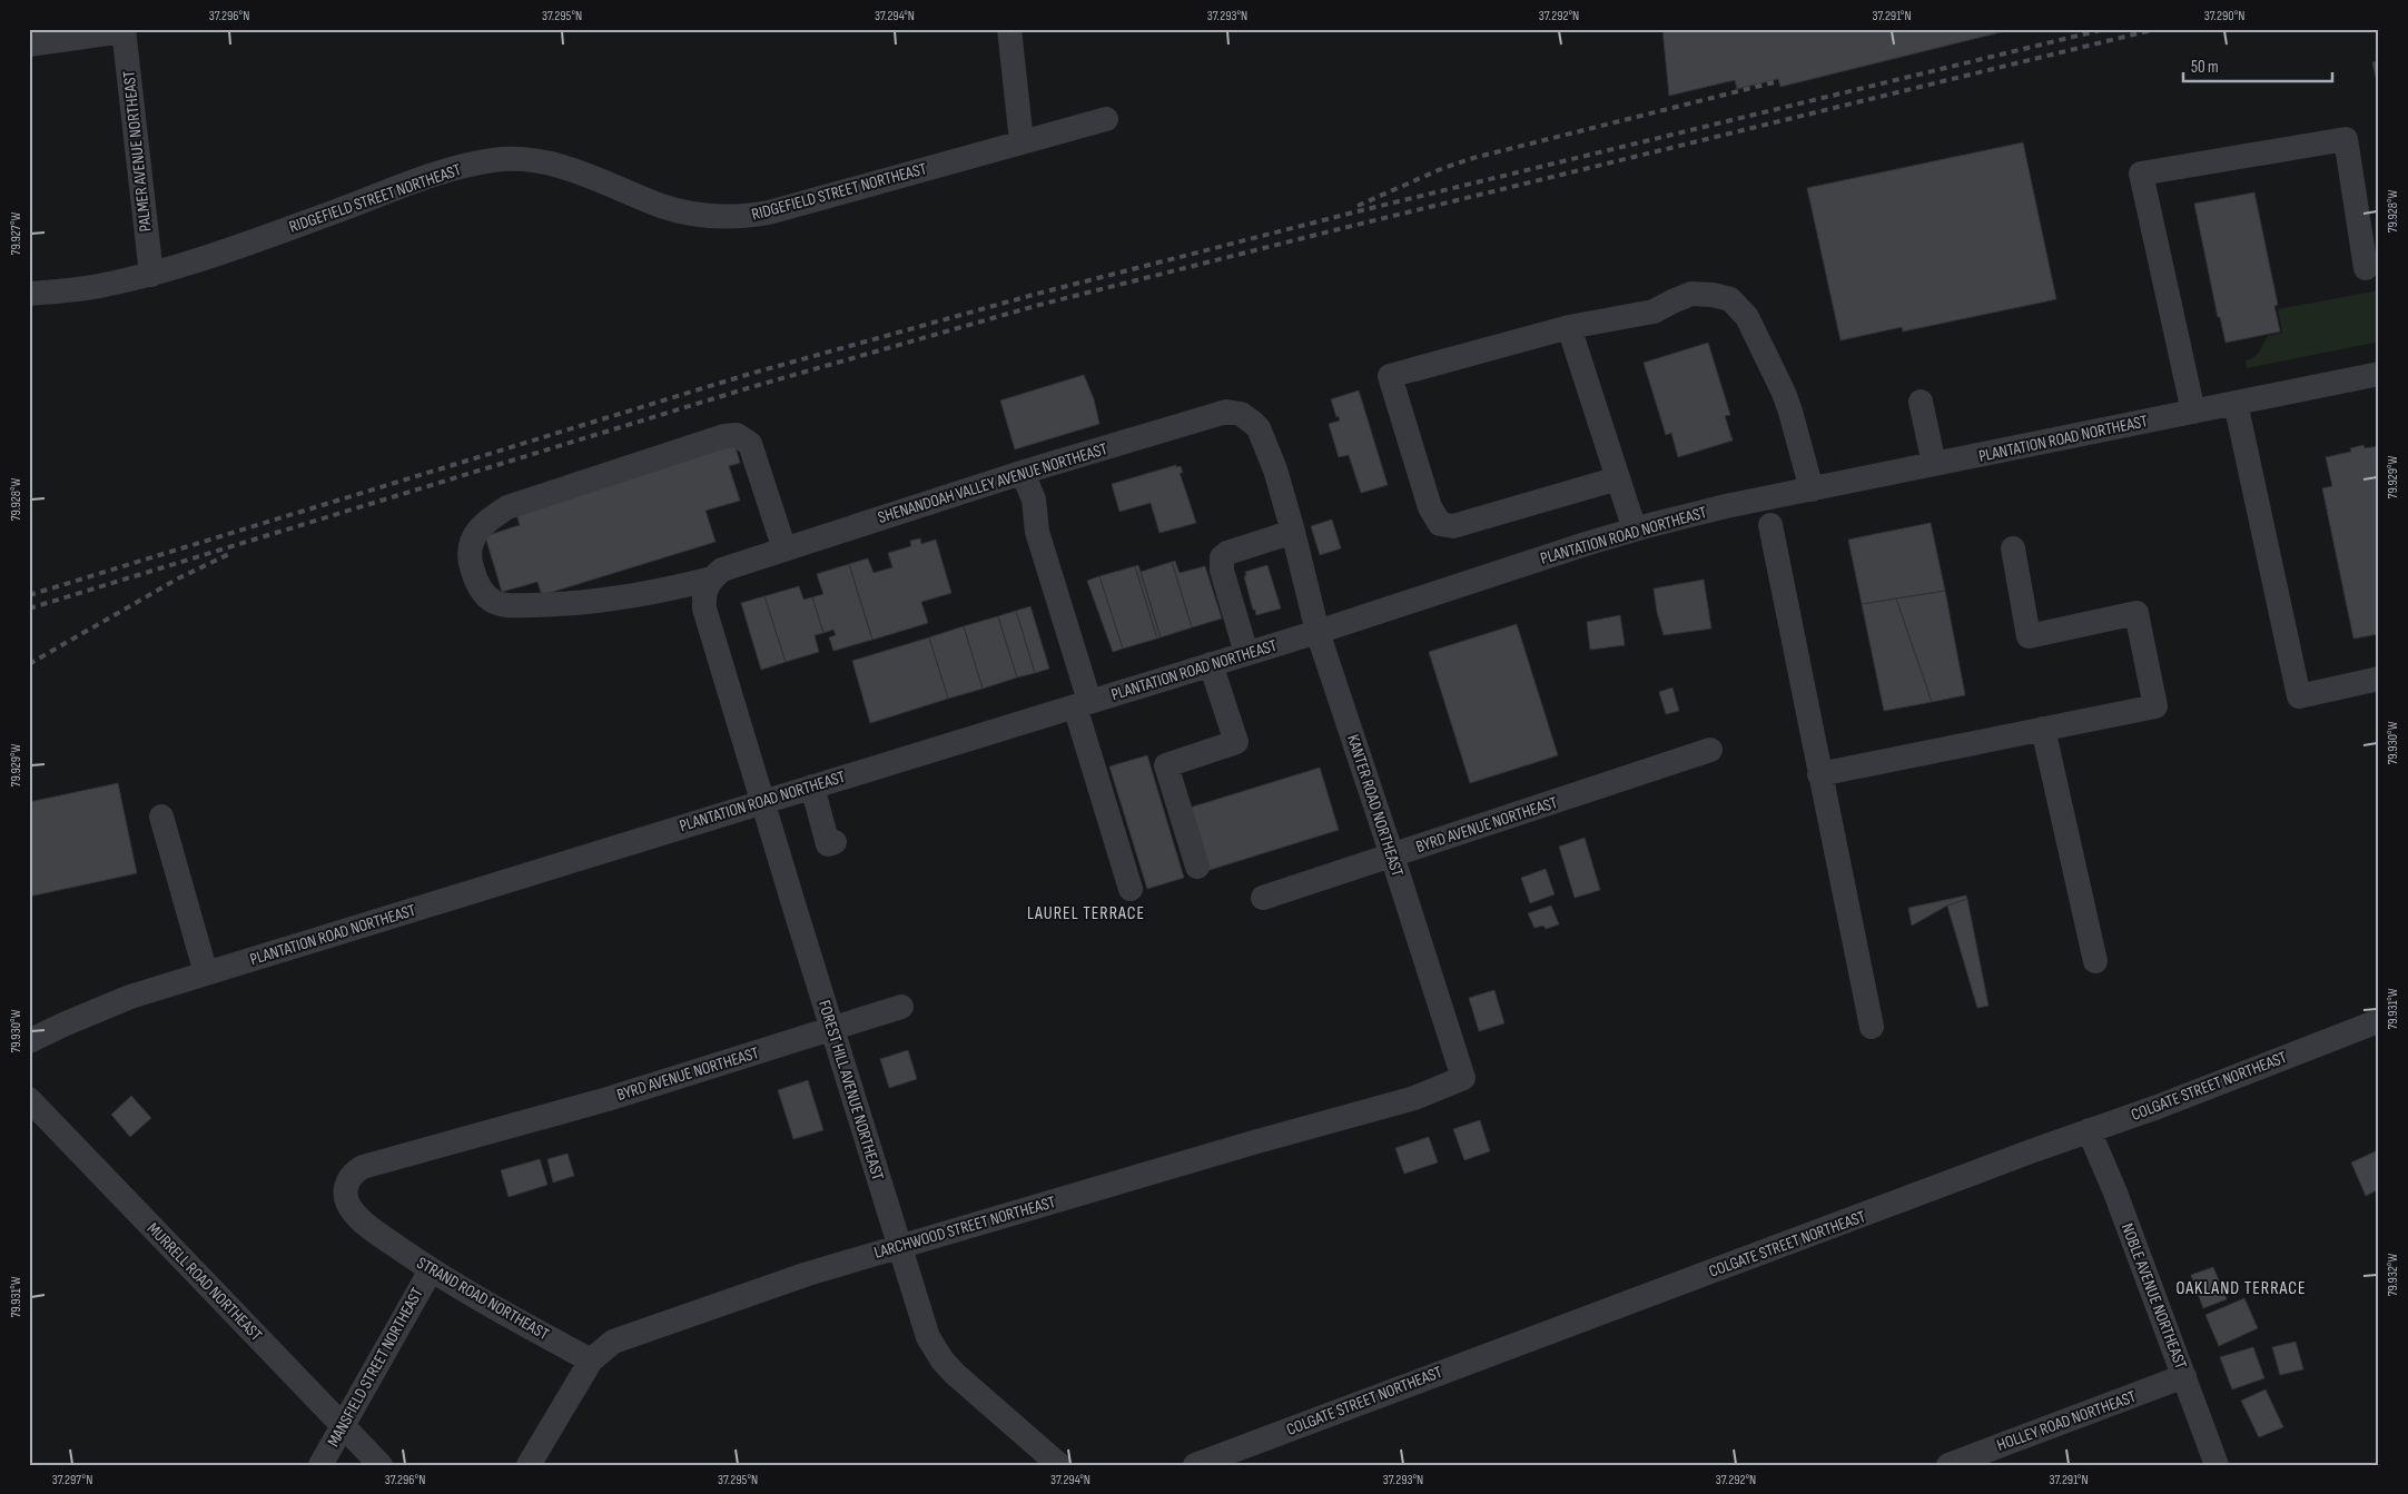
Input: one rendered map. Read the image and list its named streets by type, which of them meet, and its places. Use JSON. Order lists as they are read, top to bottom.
{
  "streets": {
    "street": [
      "PALMER AVENUE NORTHEAST",
      "RIDGEFIELD STREET NORTHEAST",
      "PLANTATION ROAD NORTHEAST",
      "SHENANDOAH VALLEY AVENUE NORTHEAST",
      "KANTER ROAD NORTHEAST",
      "BYRD AVENUE NORTHEAST",
      "COLGATE STREET NORTHEAST",
      "FOREST HILL AVENUE NORTHEAST",
      "LARCHWOOD STREET NORTHEAST",
      "MURRELL ROAD NORTHEAST",
      "NOBLE AVENUE NORTHEAST",
      "STRAND ROAD NORTHEAST",
      "MANSFIELD STREET NORTHEAST",
      "HOLLEY ROAD NORTHEAST"
    ]
  },
  "crossings": [
    ["PALMER AVENUE NORTHEAST", "RIDGEFIELD STREET NORTHEAST"],
    ["PLANTATION ROAD NORTHEAST", "KANTER ROAD NORTHEAST"],
    ["PLANTATION ROAD NORTHEAST", "FOREST HILL AVENUE NORTHEAST"],
    ["SHENANDOAH VALLEY AVENUE NORTHEAST", "KANTER ROAD NORTHEAST"],
    ["SHENANDOAH VALLEY AVENUE NORTHEAST", "FOREST HILL AVENUE NORTHEAST"],
    ["KANTER ROAD NORTHEAST", "BYRD AVENUE NORTHEAST"],
    ["KANTER ROAD NORTHEAST", "LARCHWOOD STREET NORTHEAST"],
    ["BYRD AVENUE NORTHEAST", "FOREST HILL AVENUE NORTHEAST"],
    ["BYRD AVENUE NORTHEAST", "STRAND ROAD NORTHEAST"],
    ["COLGATE STREET NORTHEAST", "NOBLE AVENUE NORTHEAST"],
    ["FOREST HILL AVENUE NORTHEAST", "LARCHWOOD STREET NORTHEAST"],
    ["LARCHWOOD STREET NORTHEAST", "STRAND ROAD NORTHEAST"],
    ["MURRELL ROAD NORTHEAST", "MANSFIELD STREET NORTHEAST"],
    ["NOBLE AVENUE NORTHEAST", "HOLLEY ROAD NORTHEAST"],
    ["STRAND ROAD NORTHEAST", "MANSFIELD STREET NORTHEAST"]
  ],
  "districts": ["LAUREL TERRACE", "OAKLAND TERRACE"],
  "scale_bar": "50 m",
  "coordinates": [
    "37.296°N",
    "37.295°N",
    "37.294°N",
    "37.293°N",
    "37.292°N",
    "37.291°N",
    "37.290°N",
    "79.928°W",
    "79.927°W",
    "79.929°W",
    "79.930°W",
    "79.931°W",
    "79.932°W",
    "37.297°N"
  ]
}
